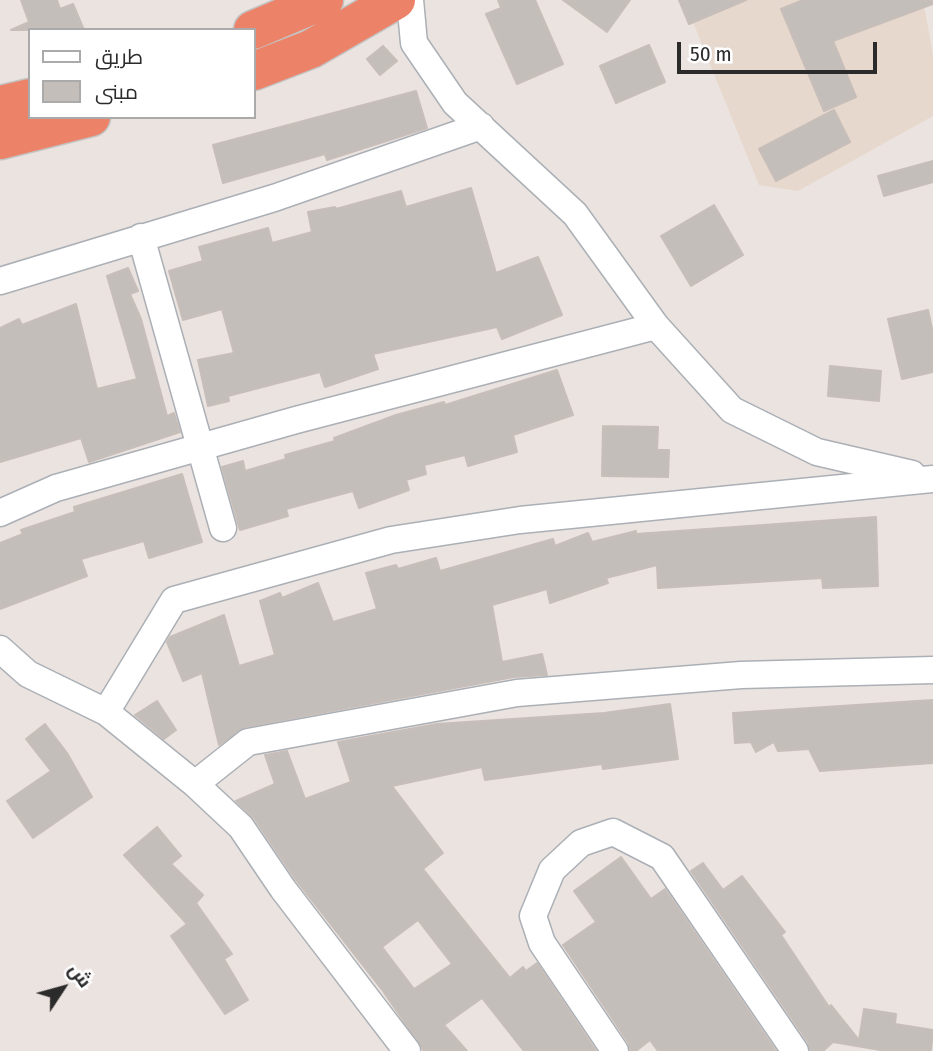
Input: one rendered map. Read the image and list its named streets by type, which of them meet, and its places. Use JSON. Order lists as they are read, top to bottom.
{
  "legend": ["طريق", "مبنى"],
  "scale_bar": "50 m",
  "north": "top right"
}
